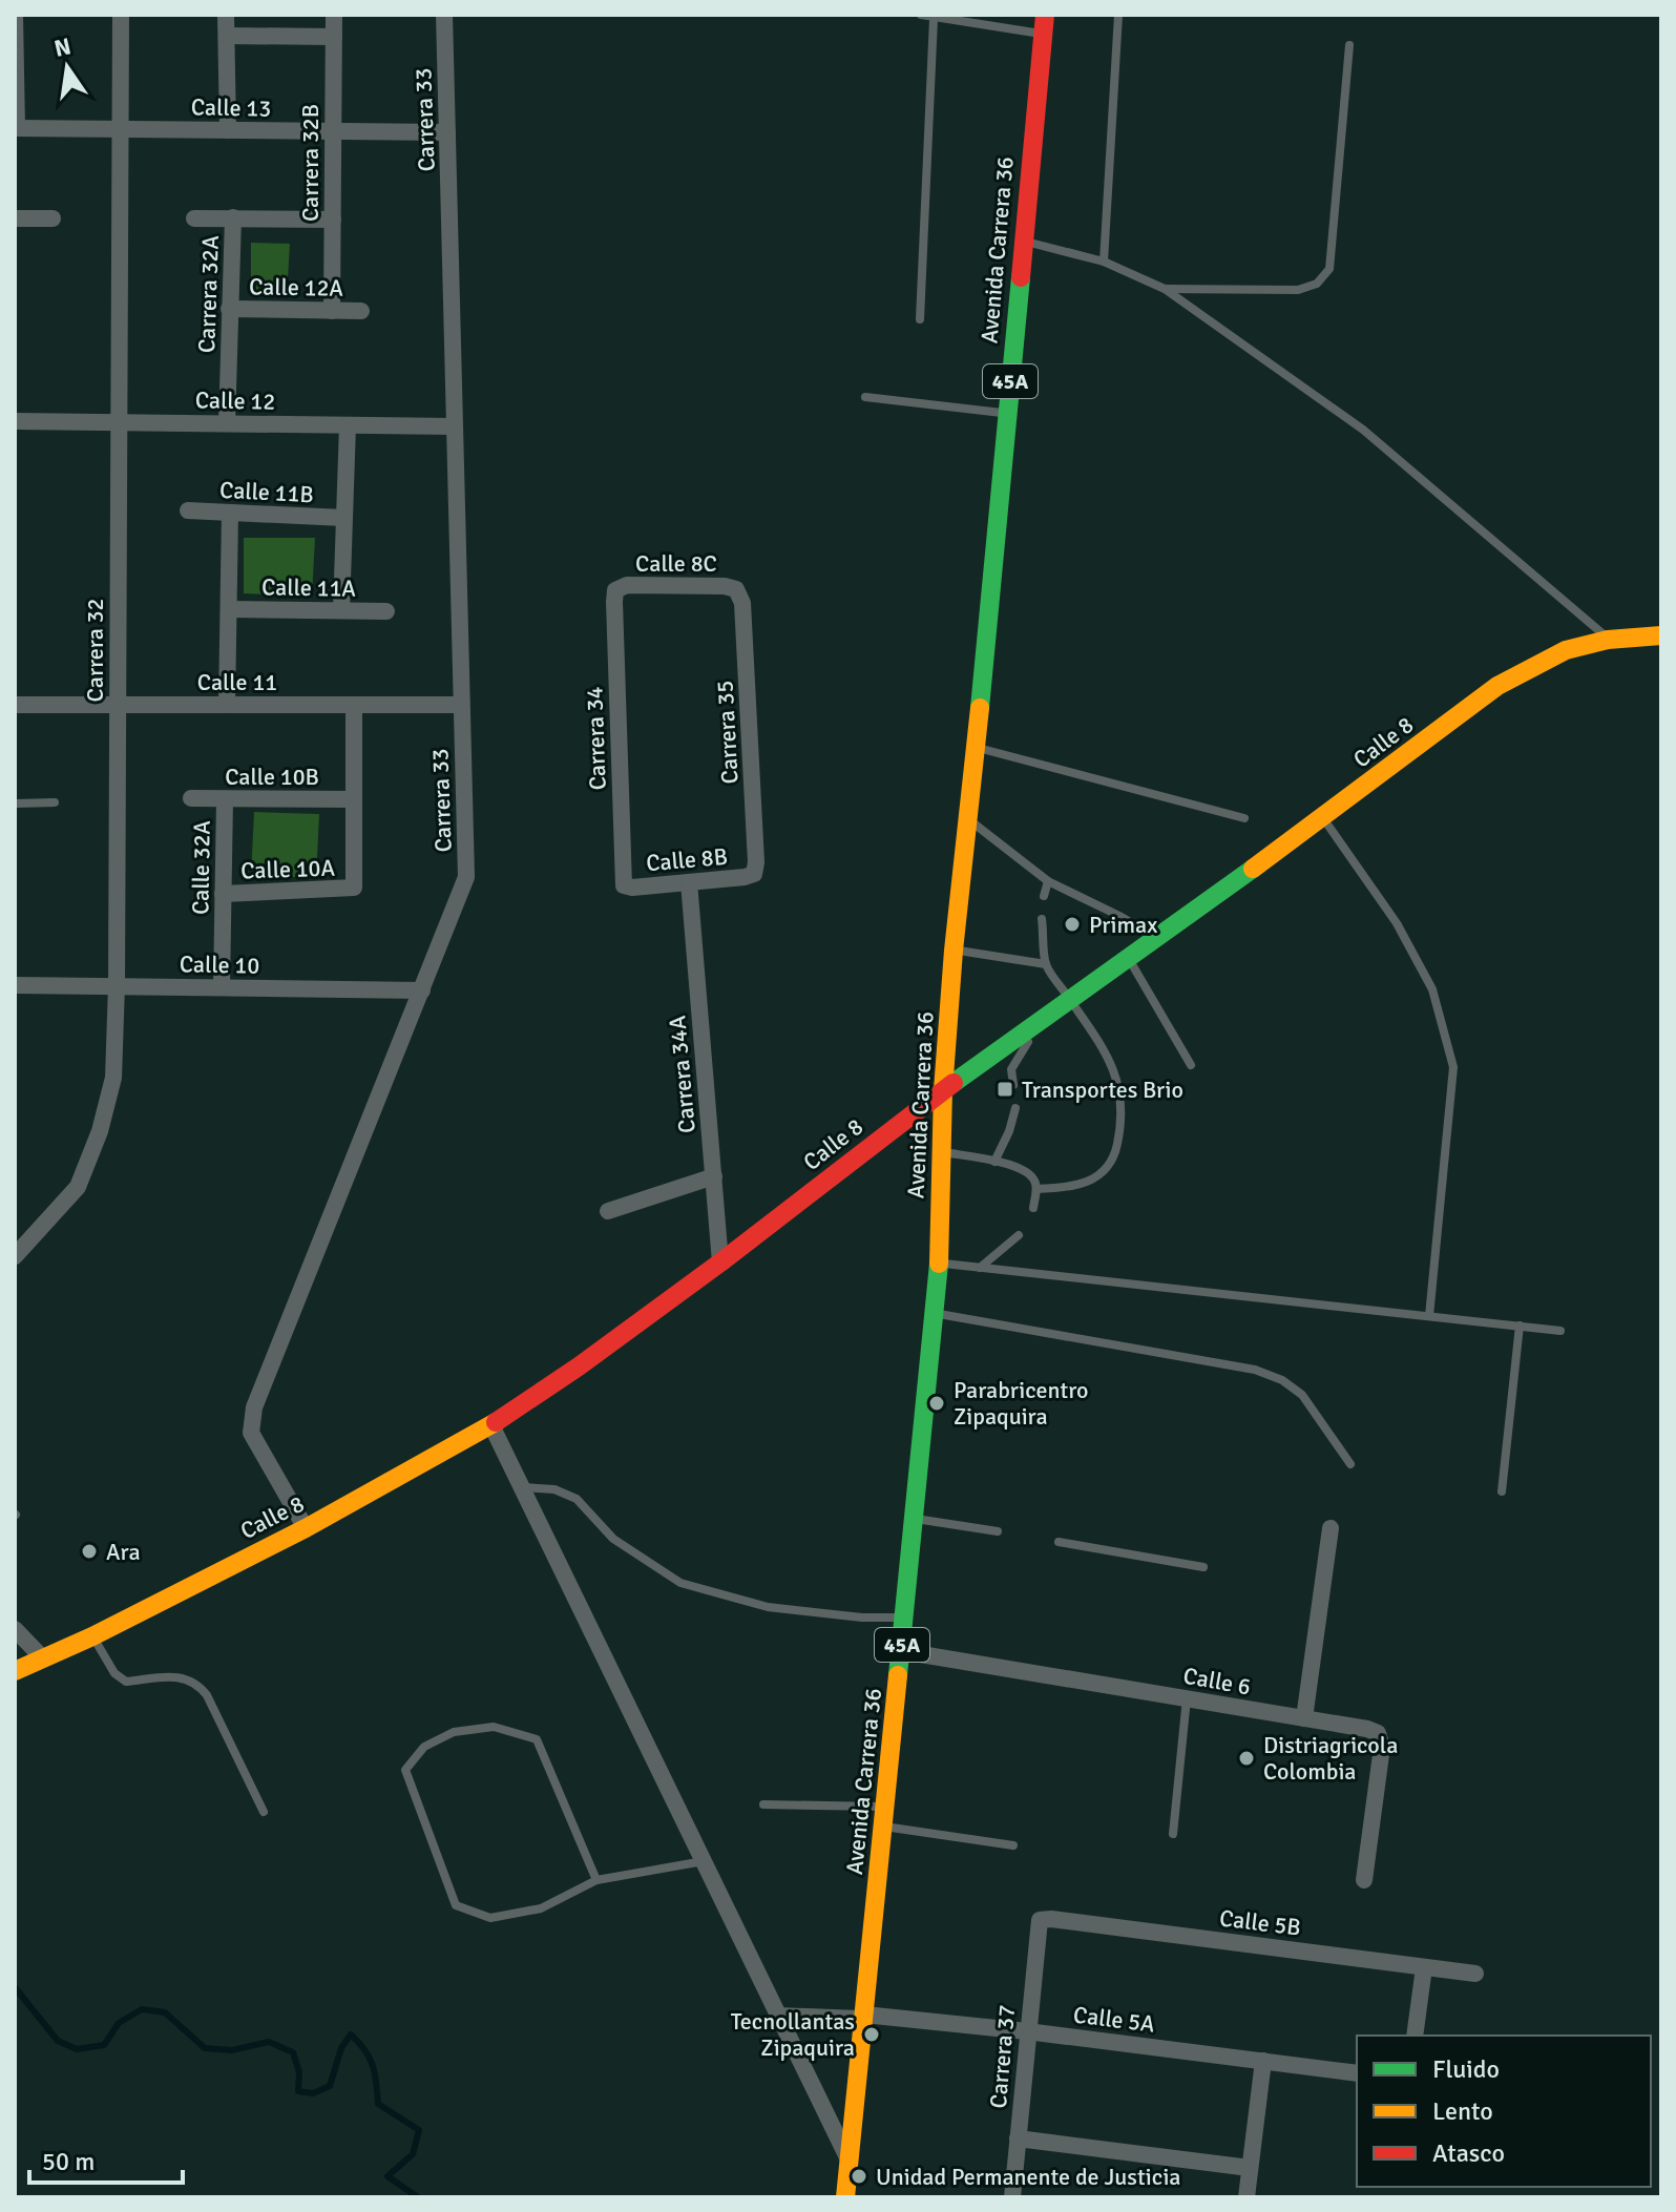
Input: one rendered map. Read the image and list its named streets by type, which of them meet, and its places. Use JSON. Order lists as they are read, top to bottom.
{
  "streets": {
    "main road": ["Avenida Carrera 36", "45A", "Calle 8"],
    "street": [
      "Calle 13",
      "Carrera 33",
      "Carrera 32B",
      "Calle 12A",
      "Carrera 32A",
      "Calle 12",
      "Calle 11B",
      "Calle 8C",
      "Calle 11A",
      "Carrera 32",
      "Calle 11",
      "Carrera 35",
      "Carrera 34",
      "Calle 10B",
      "Calle 8B",
      "Calle 32A",
      "Calle 10A",
      "Calle 10",
      "Carrera 34A",
      "Calle 6",
      "Calle 5B",
      "Calle 5A",
      "Carrera 37"
    ]
  },
  "crossings": [
    ["Calle 13", "Carrera 33"],
    ["Calle 13", "Carrera 32B"],
    ["Calle 13", "Carrera 32"],
    ["Carrera 33", "Calle 12"],
    ["Carrera 33", "Calle 11"],
    ["Carrera 33", "Calle 8"],
    ["Carrera 33", "Calle 10"],
    ["Carrera 32B", "Calle 12A"],
    ["Avenida Carrera 36", "Calle 8"],
    ["Avenida Carrera 36", "Calle 6"],
    ["Avenida Carrera 36", "Calle 5A"],
    ["Calle 12A", "Carrera 32A"],
    ["Carrera 32A", "Calle 12"],
    ["Calle 12", "Carrera 32"],
    ["Calle 8C", "Carrera 35"],
    ["Calle 8C", "Carrera 34"],
    ["Carrera 32", "Calle 11"],
    ["Carrera 32", "Calle 10"],
    ["Carrera 35", "Calle 8B"],
    ["Carrera 34", "Calle 8B"],
    ["Calle 8", "Carrera 34A"],
    ["Calle 10B", "Calle 32A"],
    ["Calle 10B", "Calle 10A"],
    ["Calle 8B", "Carrera 34A"],
    ["Calle 32A", "Calle 10A"],
    ["Calle 32A", "Calle 10"],
    ["Calle 5B", "Carrera 37"],
    ["Calle 5A", "Carrera 37"]
  ],
  "places": {
    "other": [
      "Primax",
      "Parabricentro Zipaquira",
      "Ara",
      "Distriagricola Colombia",
      "Tecnollantas Zipaquira",
      "Unidad Permanente de Justicia"
    ],
    "transit": ["Transportes Brio"]
  },
  "legend": ["Fluido", "Lento", "Atasco"],
  "scale_bar": "50 m",
  "north": "top"
}
